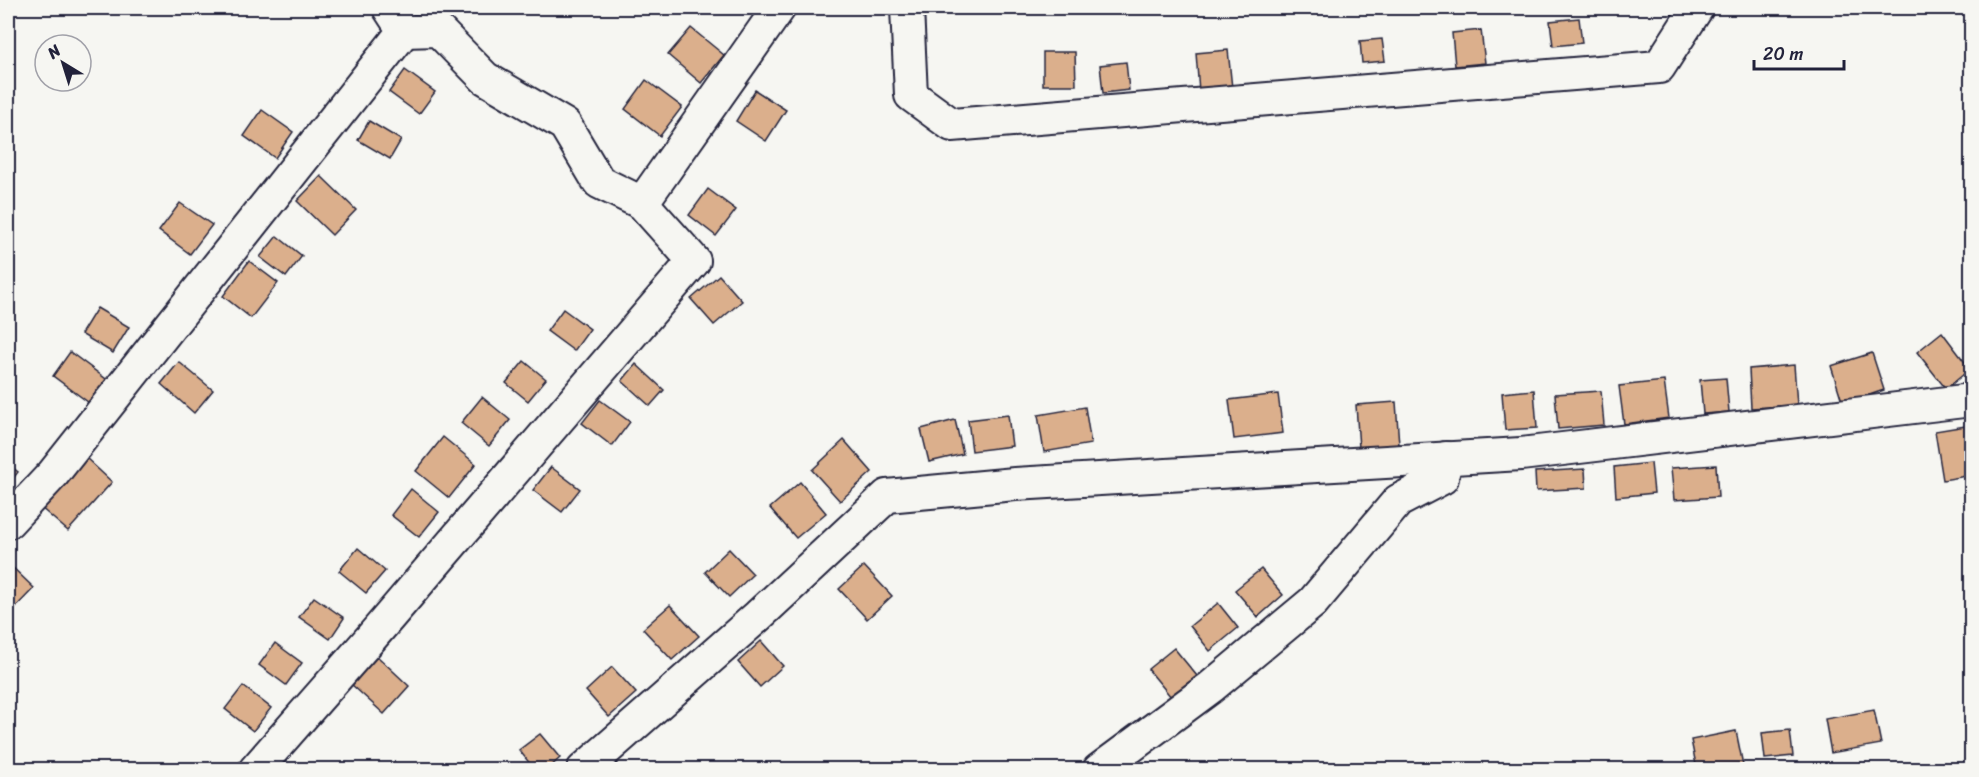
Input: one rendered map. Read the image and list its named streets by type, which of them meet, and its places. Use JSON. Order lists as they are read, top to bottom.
{
  "scale_bar": "20 m",
  "north": "top left"
}
